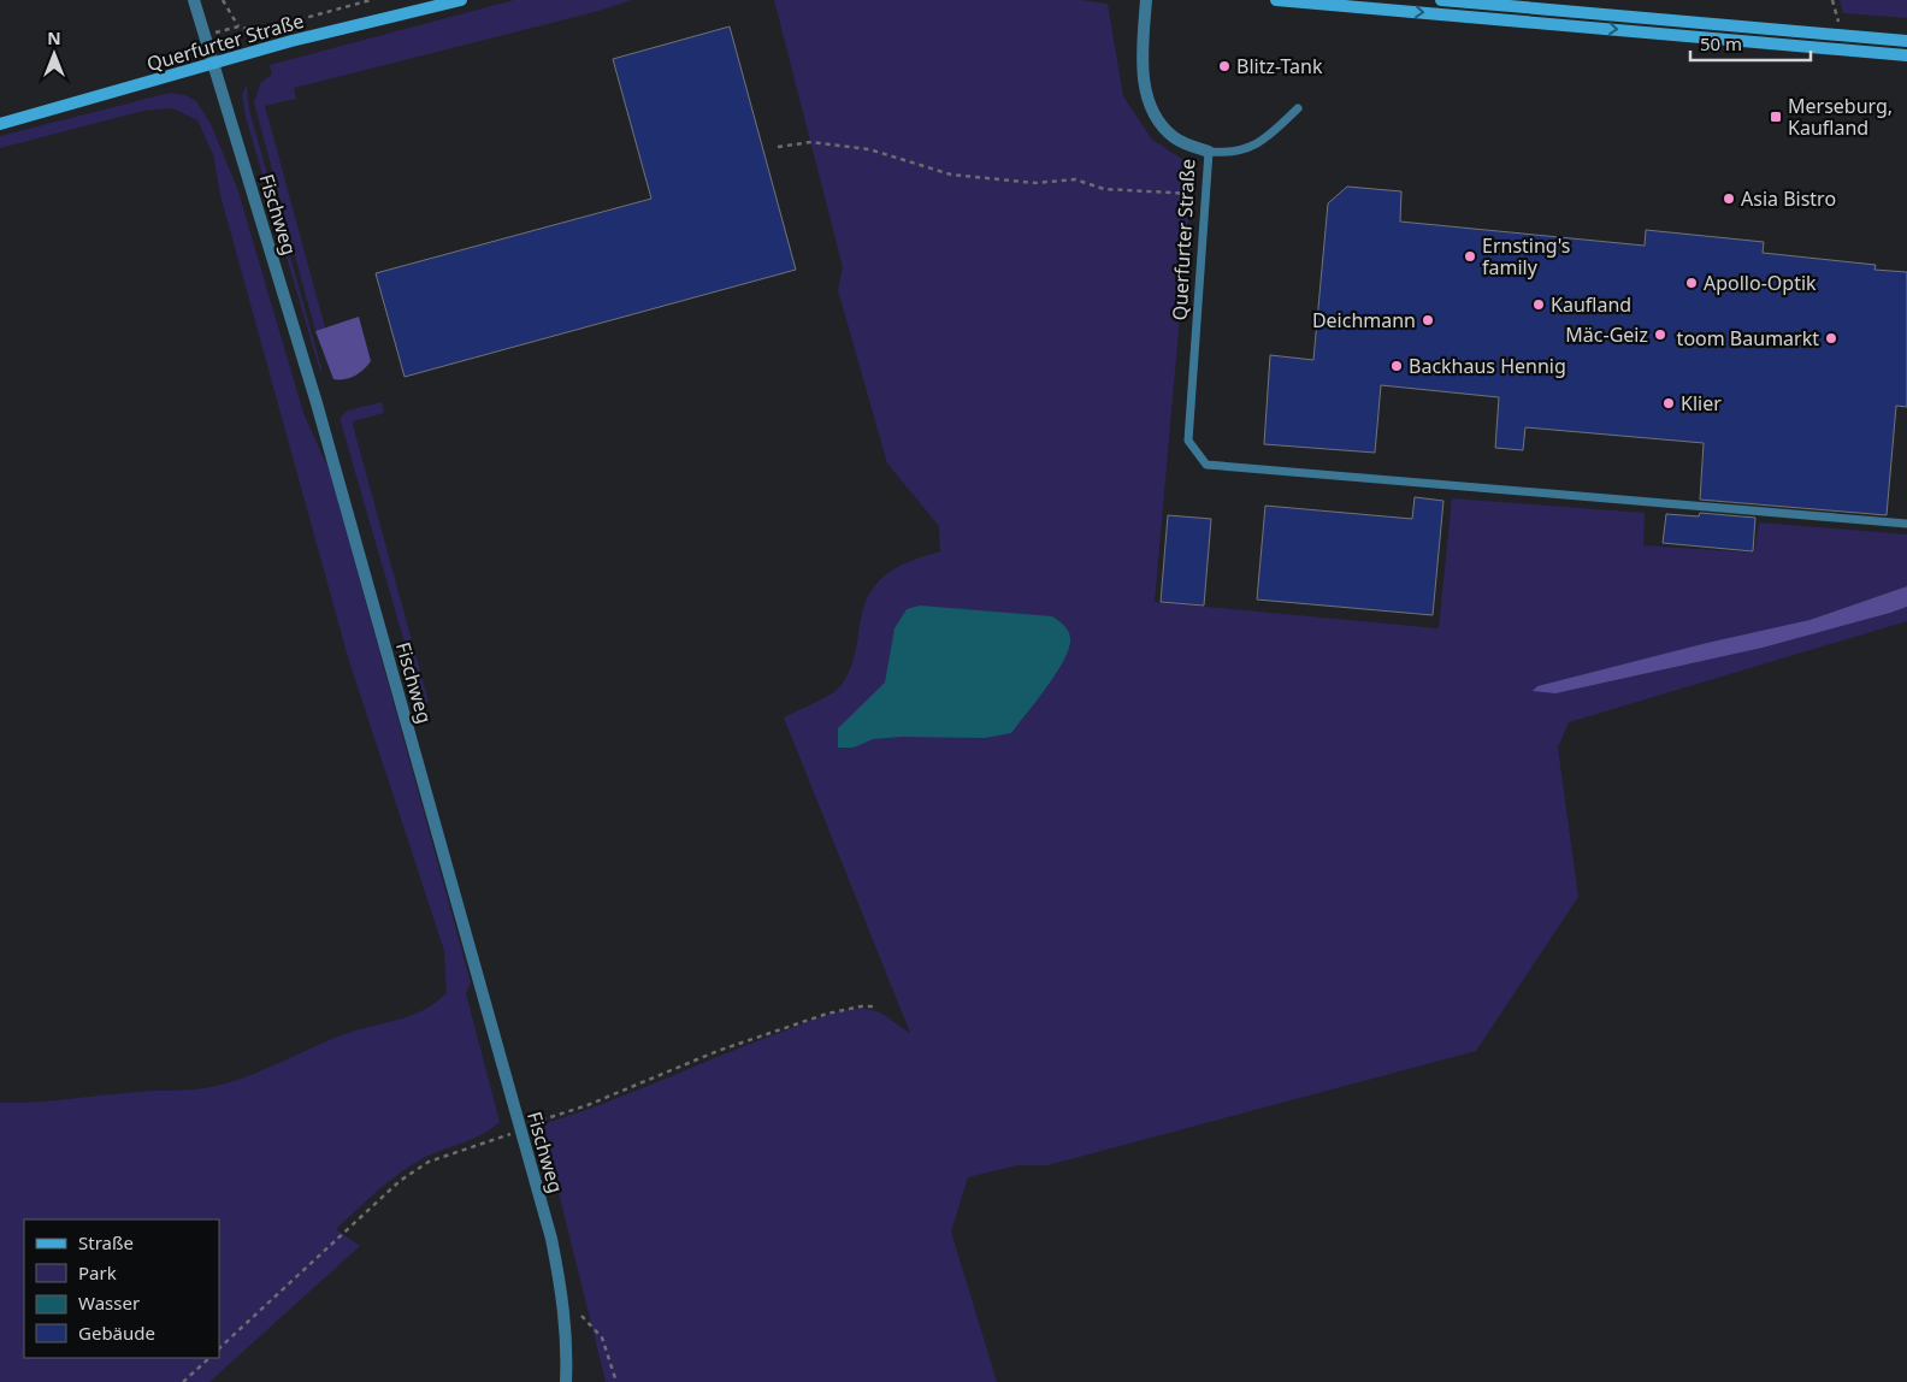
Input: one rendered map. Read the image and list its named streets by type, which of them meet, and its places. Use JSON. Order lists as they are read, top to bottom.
{
  "streets": {
    "main road": ["Querfurter Straße"],
    "street": ["Fischweg"]
  },
  "crossings": [
    ["Querfurter Straße", "Fischweg"]
  ],
  "places": {
    "other": [
      "Blitz-Tank",
      "Asia Bistro",
      "Ernsting's family",
      "Apollo-Optik",
      "Kaufland",
      "Deichmann",
      "Mäc-Geiz",
      "toom Baumarkt",
      "Backhaus Hennig",
      "Klier"
    ],
    "transit": ["Merseburg, Kaufland"]
  },
  "legend": [
    "Straße",
    "Park",
    "Wasser",
    "Gebäude"
  ],
  "scale_bar": "50 m",
  "north": "top"
}
